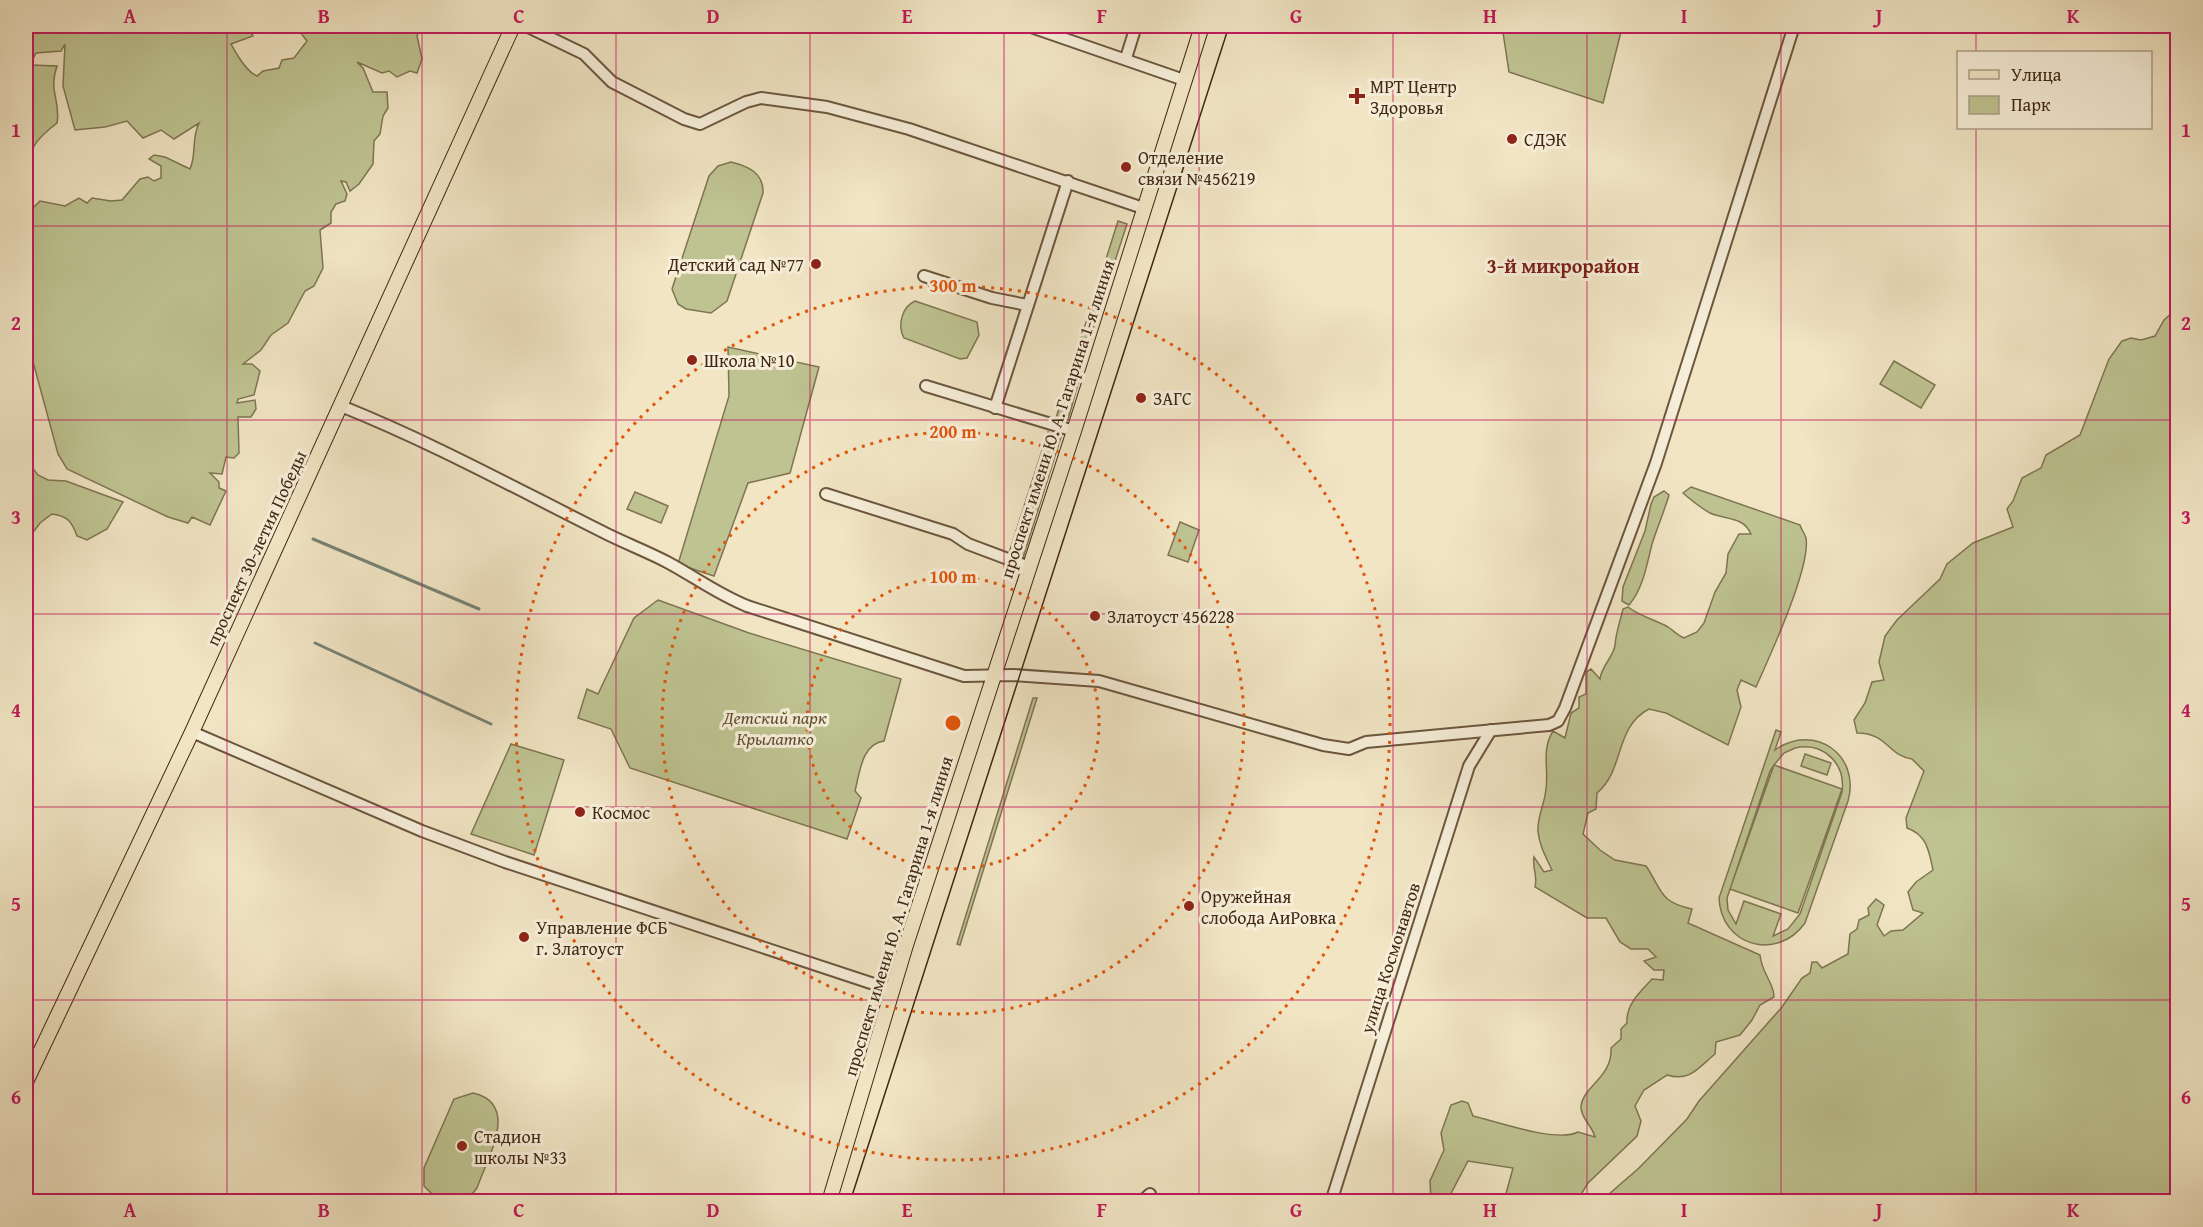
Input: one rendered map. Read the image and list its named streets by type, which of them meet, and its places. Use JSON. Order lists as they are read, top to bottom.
{
  "streets": {
    "main road": ["проспект имени Ю. А. Гагарина 1-я линия", "проспект 30-летия Победы"],
    "street": ["улица Космонавтов"]
  },
  "districts": ["3-й микрорайон"],
  "parks": ["Детский парк Крылатко"],
  "places": {
    "health": ["МРТ Центр Здоровья"],
    "other": [
      "СДЭК",
      "Отделение связи №456219",
      "Детский сад №77",
      "Школа №10",
      "ЗАГС",
      "Златоуст 456228",
      "Космос",
      "Оружейная слобода АиРовка",
      "Управление ФСБ г. Златоуст",
      "Стадион школы №33"
    ]
  },
  "legend": ["Улица", "Парк"],
  "grid": {
    "columns": [
      "A",
      "B",
      "C",
      "D",
      "E",
      "F",
      "G",
      "H",
      "I",
      "J",
      "K"
    ],
    "rows": [
      "1",
      "2",
      "3",
      "4",
      "5",
      "6"
    ]
  },
  "rings": ["300 m", "200 m", "100 m"]
}
